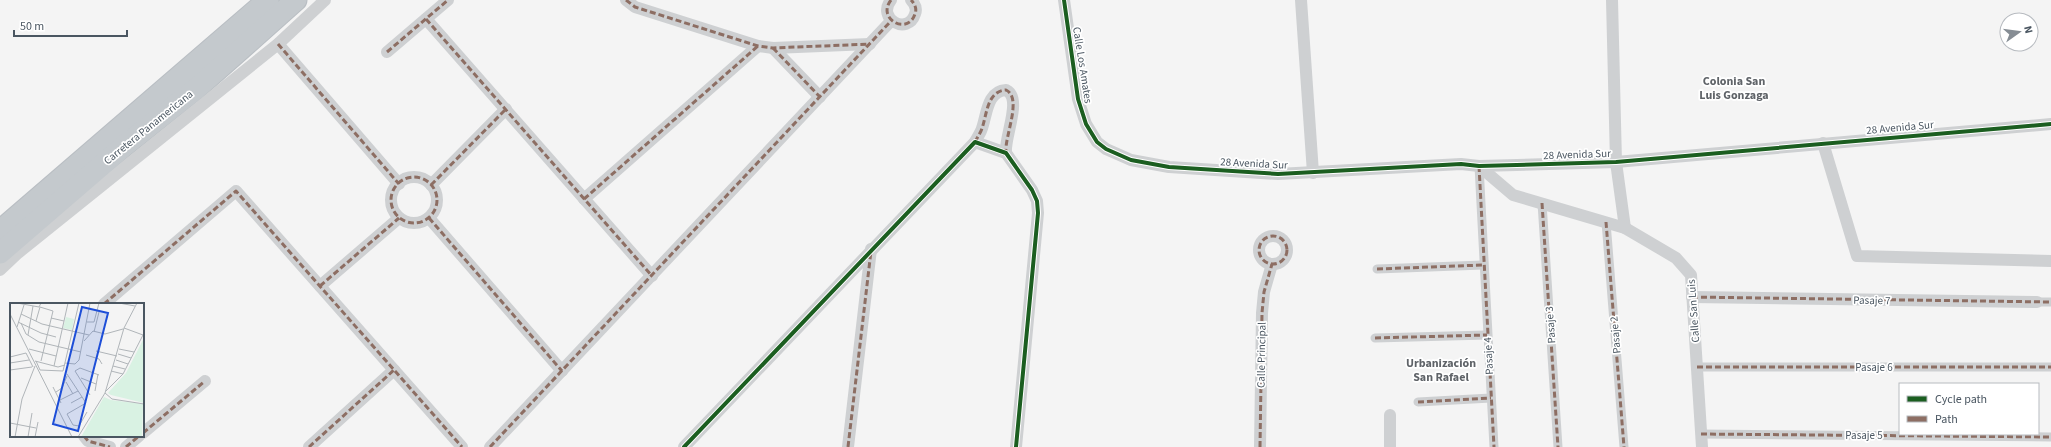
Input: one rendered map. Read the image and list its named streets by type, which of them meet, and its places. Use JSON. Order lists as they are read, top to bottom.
{
  "streets": {
    "highway": ["Carretera Panamericana"],
    "street": [
      "Calle Los Amates",
      "28 Avenida Sur",
      "Pasaje 7",
      "Calle San Luis",
      "Pasaje 3",
      "Pasaje 2",
      "Calle Principal",
      "Pasaje 4",
      "Pasaje 6",
      "Pasaje 5"
    ]
  },
  "crossings": [
    ["Calle Los Amates", "28 Avenida Sur"],
    ["28 Avenida Sur", "Calle San Luis"],
    ["28 Avenida Sur", "Pasaje 4"],
    ["Pasaje 7", "Calle San Luis"],
    ["Calle San Luis", "Pasaje 3"],
    ["Calle San Luis", "Pasaje 2"],
    ["Calle San Luis", "Pasaje 4"],
    ["Calle San Luis", "Pasaje 6"],
    ["Calle San Luis", "Pasaje 5"]
  ],
  "districts": ["Colonia San Luis Gonzaga", "Urbanización San Rafael"],
  "legend": ["Cycle path", "Path"],
  "scale_bar": "50 m",
  "north": "right"
}
